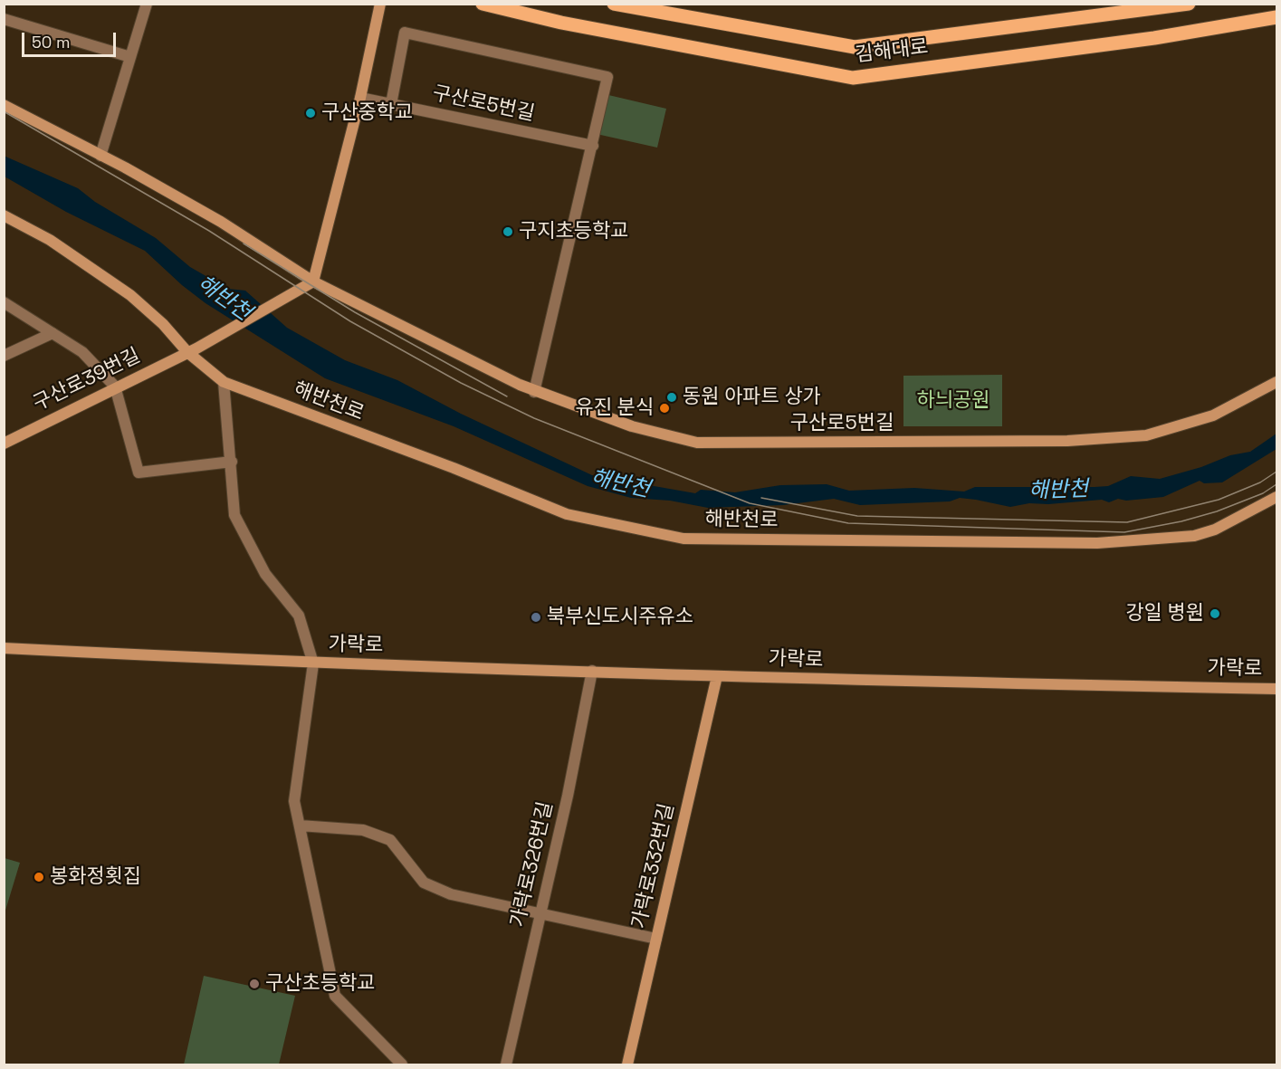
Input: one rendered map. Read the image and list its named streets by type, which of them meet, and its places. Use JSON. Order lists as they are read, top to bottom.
{
  "streets": {
    "main road": ["김해대로"],
    "street": [
      "구산로5번길",
      "구산로39번길",
      "해반천로",
      "가락로",
      "가락로326번길",
      "가락로332번길"
    ]
  },
  "crossings": [
    ["구산로5번길", "구산로39번길"],
    ["구산로39번길", "해반천로"],
    ["가락로", "가락로326번길"],
    ["가락로", "가락로332번길"]
  ],
  "water": ["해반천"],
  "parks": ["하늬공원"],
  "places": [
    "구산중학교",
    "구지초등학교",
    "동원 아파트 상가",
    "유진 분식",
    "강일 병원",
    "북부신도시주유소",
    "봉화정횟집",
    "구산초등학교"
  ],
  "scale_bar": "50 m"
}
